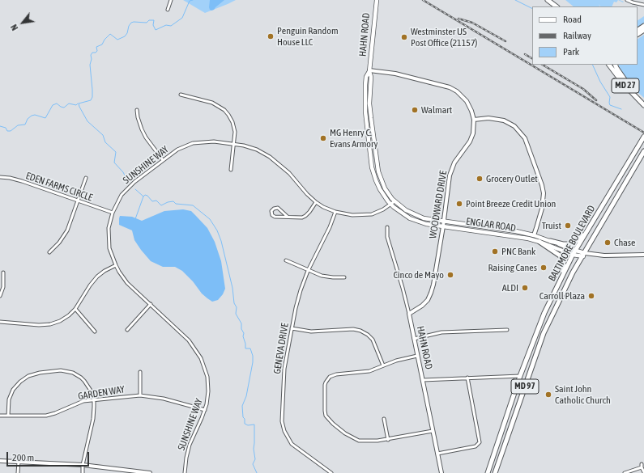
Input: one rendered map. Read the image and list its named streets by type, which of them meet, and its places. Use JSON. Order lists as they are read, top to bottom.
{
  "streets": {
    "main road": [
      "HAHN ROAD",
      "MD 27",
      "ENGLAR ROAD",
      "BALTIMORE BOULEVARD",
      "MD 97"
    ],
    "street": [
      "SUNSHINE WAY",
      "EDEN FARMS CIRCLE",
      "WOODWARD DRIVE",
      "GENEVA DRIVE",
      "GARDEN WAY"
    ]
  },
  "crossings": [
    ["HAHN ROAD", "SUNSHINE WAY"],
    ["HAHN ROAD", "WOODWARD DRIVE"],
    ["HAHN ROAD", "ENGLAR ROAD"],
    ["SUNSHINE WAY", "EDEN FARMS CIRCLE"],
    ["SUNSHINE WAY", "ENGLAR ROAD"],
    ["SUNSHINE WAY", "GENEVA DRIVE"],
    ["SUNSHINE WAY", "GARDEN WAY"],
    ["WOODWARD DRIVE", "ENGLAR ROAD"],
    ["ENGLAR ROAD", "BALTIMORE BOULEVARD"]
  ],
  "places": [
    "Penguin Random House LLC",
    "Westminster US Post Office (21157)",
    "Walmart",
    "MG Henry C. Evans Armory",
    "Grocery Outlet",
    "Point Breeze Credit Union",
    "Truist",
    "Chase",
    "PNC Bank",
    "Raising Canes",
    "Cinco de Mayo",
    "ALDI",
    "Carroll Plaza",
    "Saint John Catholic Church"
  ],
  "legend": ["Road", "Railway", "Park"],
  "scale_bar": "200 m",
  "north": "bottom left"
}
